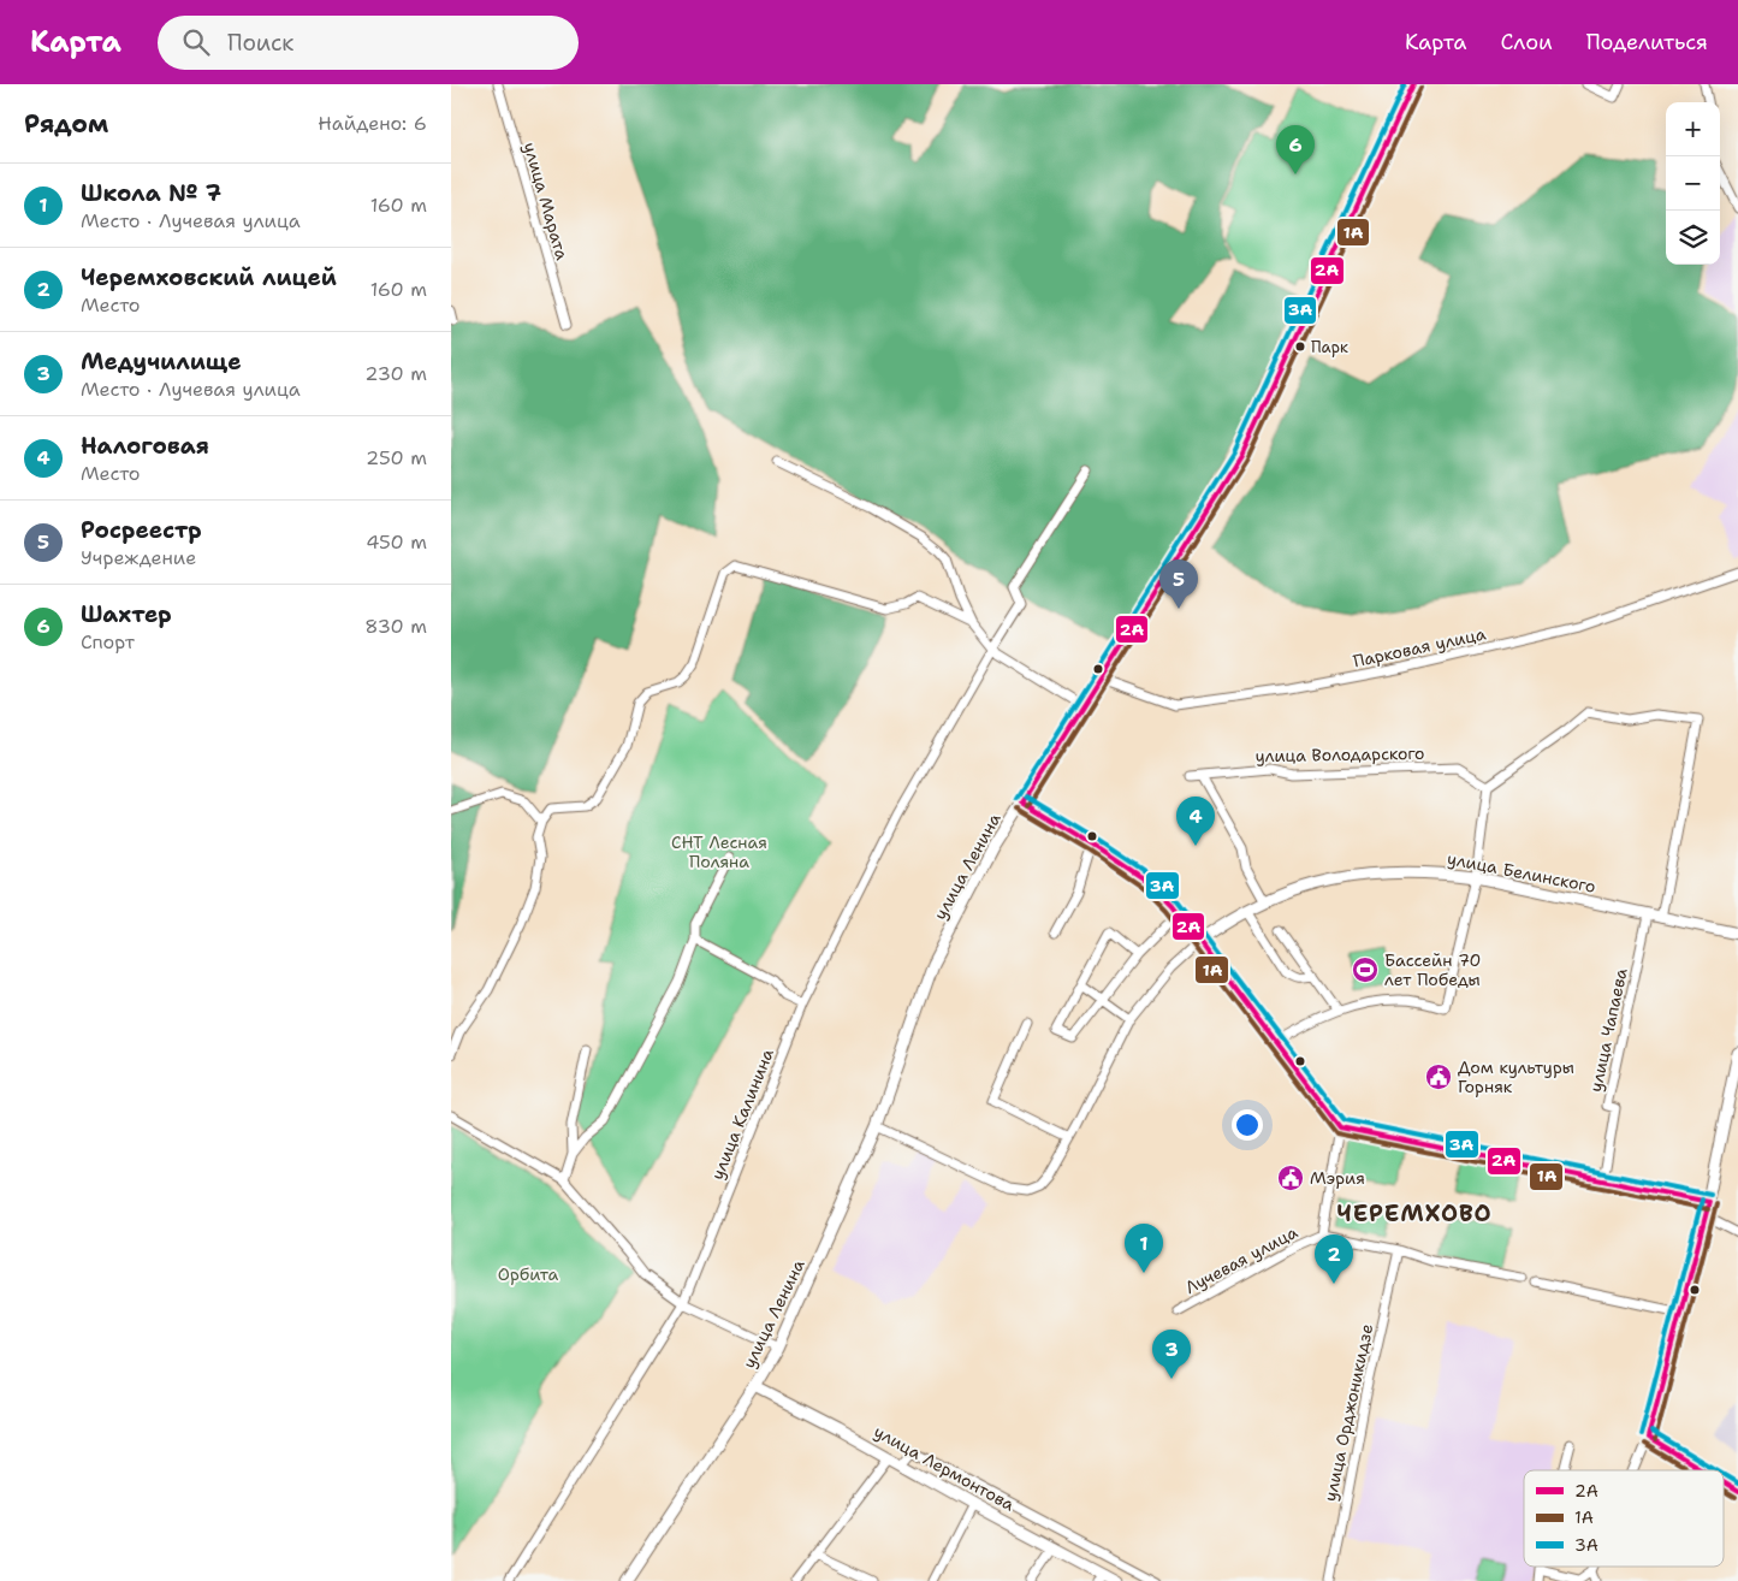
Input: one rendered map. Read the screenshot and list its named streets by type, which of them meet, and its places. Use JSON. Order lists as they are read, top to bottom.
{
  "streets": {
    "main road": ["улица Ленина", "улица Белинского", "улица Лермонтова"],
    "street": [
      "улица Марата",
      "Парковая улица",
      "улица Володарского",
      "улица Чапаева",
      "улица Калинина",
      "Лучевая улица",
      "улица Орджоникидзе"
    ]
  },
  "crossings": [
    ["Парковая улица", "улица Ленина"],
    ["улица Ленина", "улица Белинского"],
    ["улица Ленина", "улица Лермонтова"],
    ["улица Белинского", "улица Чапаева"]
  ],
  "districts": ["ЧЕРЕМХОВО"],
  "parks": ["СНТ Лесная Поляна", "Орбита"],
  "places": {
    "other": ["Парк"],
    "sports": ["Бассейн 70 лет Победы"],
    "public building": ["Дом культуры Горняк", "Мэрия"]
  },
  "lines": ["transit line 2А", "transit line 3А", "transit line 1А"],
  "legend": ["2А", "1А", "3А"],
  "page": {
    "header": "Карта",
    "search": "Поиск",
    "nav": ["Карта", "Слои", "Поделиться"],
    "heading": ["Рядом", "Найдено: 6"],
    "map_buttons": ["+", "−"],
    "pins": [
      "6",
      "5",
      "4",
      "1",
      "2",
      "3"
    ],
    "list": [
      {
        "mark": "1",
        "name": "Школа № 7",
        "note": "Место · Лучевая улица",
        "value": "160 m"
      },
      {
        "mark": "2",
        "name": "Черемховский лицей",
        "note": "Место",
        "value": "160 m"
      },
      {
        "mark": "3",
        "name": "Медучилище",
        "note": "Место · Лучевая улица",
        "value": "230 m"
      },
      {
        "mark": "4",
        "name": "Налоговая",
        "note": "Место",
        "value": "250 m"
      },
      {
        "mark": "5",
        "name": "Росреестр",
        "note": "Учреждение",
        "value": "450 m"
      },
      {
        "mark": "6",
        "name": "Шахтер",
        "note": "Спорт",
        "value": "830 m"
      }
    ]
  }
}
